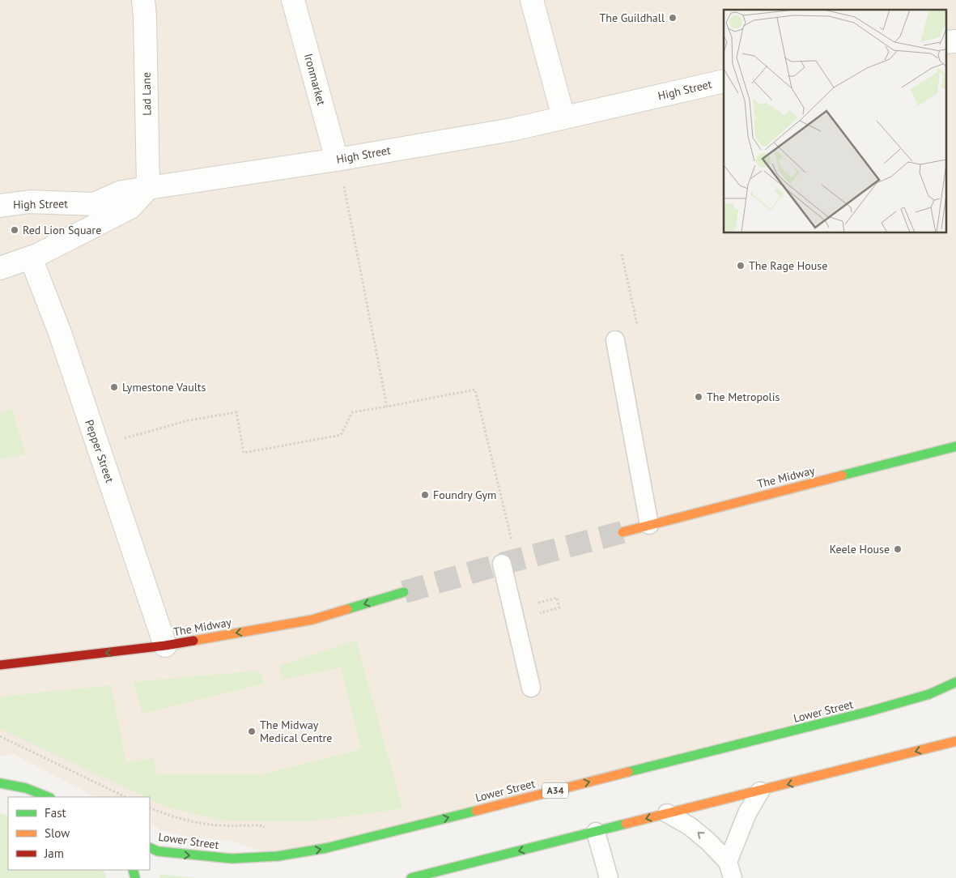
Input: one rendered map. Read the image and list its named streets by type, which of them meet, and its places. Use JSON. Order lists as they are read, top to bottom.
{
  "streets": {
    "main road": ["The Midway", "Lower Street", "A34"],
    "street": [
      "Ironmarket",
      "High Street",
      "Lad Lane",
      "Pepper Street"
    ]
  },
  "crossings": [
    ["Ironmarket", "High Street"],
    ["High Street", "Lad Lane"],
    ["Pepper Street", "The Midway"]
  ],
  "one_way": ["The Midway"],
  "places": [
    "The Guildhall",
    "Red Lion Square",
    "The Rage House",
    "Lymestone Vaults",
    "The Metropolis",
    "Foundry Gym",
    "Keele House",
    "The Midway Medical Centre"
  ],
  "legend": ["Fast", "Slow", "Jam"]
}
